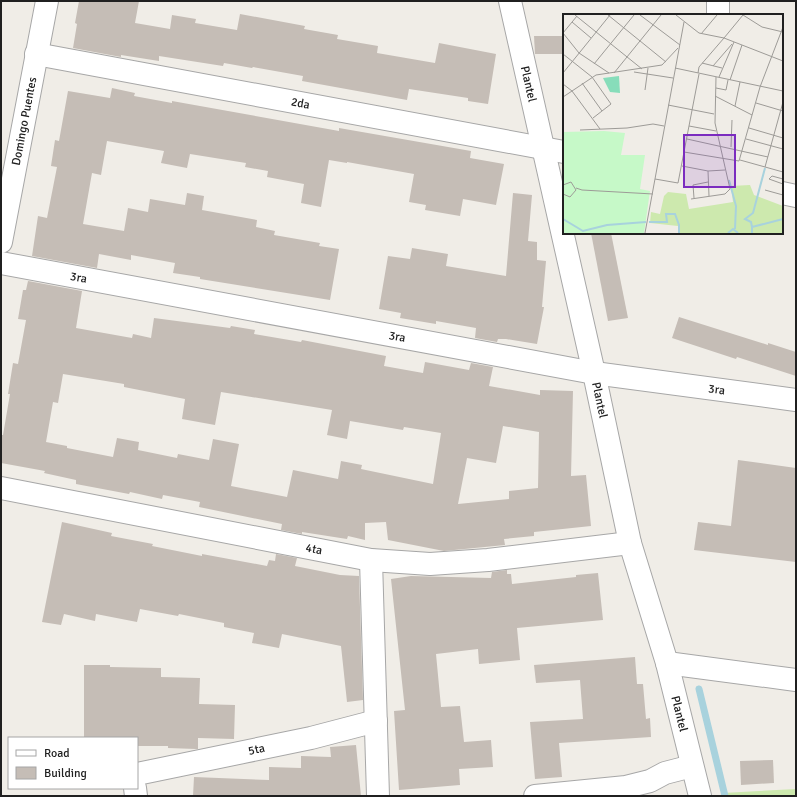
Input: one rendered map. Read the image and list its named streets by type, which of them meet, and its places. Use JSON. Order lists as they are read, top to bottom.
{
  "streets": {
    "street": [
      "Plantel",
      "2da",
      "Domingo Puentes",
      "3ra",
      "4ta",
      "5ta"
    ]
  },
  "crossings": [
    ["Plantel", "2da"],
    ["Plantel", "3ra"],
    ["Plantel", "4ta"],
    ["2da", "Domingo Puentes"]
  ],
  "legend": ["Road", "Building"]
}
